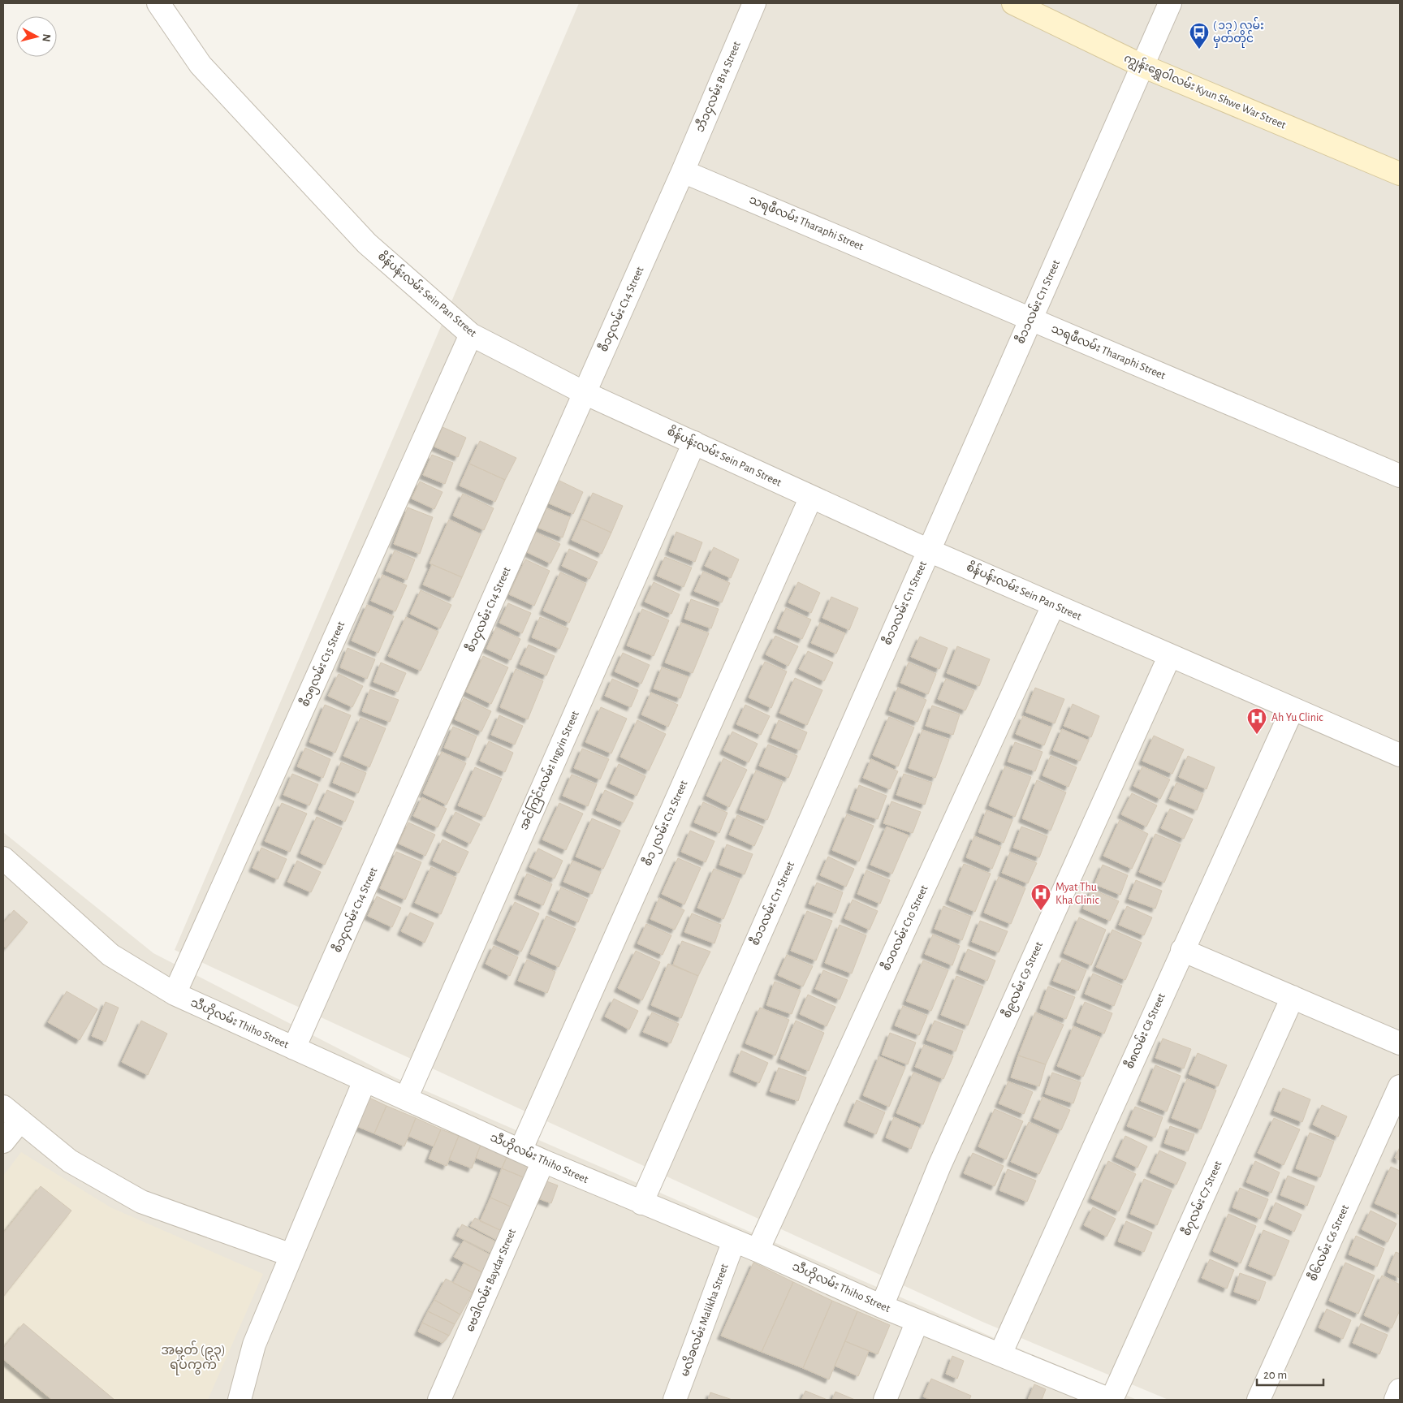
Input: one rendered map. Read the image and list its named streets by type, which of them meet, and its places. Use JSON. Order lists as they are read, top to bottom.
{
  "streets": {
    "street": [
      "ဘီ၁၄လမ်း B14 Street",
      "ကျွန်းရွှေဝါလမ်း Kyun Shwe War Street",
      "သရဖီလမ်း Tharaphi Street",
      "စိန်ပန်းလမ်း Sein Pan Street",
      "စီ၁၁လမ်း C11 Street",
      "စီ၁၄လမ်း C14 Street",
      "စီ၁၅လမ်း C15 Street",
      "အင်ကြင်းလမ်း Ingyin Street",
      "စီ၁၂လမ်း C12 Street",
      "စီ၁၀လမ်း C10 Street",
      "စီ၉လမ်း C9 Street",
      "သီဟိုလမ်း Thiho Street",
      "စီ၈လမ်း C8 Street",
      "စီ၇လမ်း C7 Street",
      "စီ၆လမ်း C6 Street",
      "ဗေဒါလမ်း Baydar Street",
      "မလိခလမ်း Malikha Street"
    ]
  },
  "crossings": [
    ["ဘီ၁၄လမ်း B14 Street", "သရဖီလမ်း Tharaphi Street"],
    ["ဘီ၁၄လမ်း B14 Street", "စီ၁၄လမ်း C14 Street"],
    ["ကျွန်းရွှေဝါလမ်း Kyun Shwe War Street", "စီ၁၁လမ်း C11 Street"],
    ["သရဖီလမ်း Tharaphi Street", "စီ၁၁လမ်း C11 Street"],
    ["သရဖီလမ်း Tharaphi Street", "စီ၁၄လမ်း C14 Street"],
    ["စိန်ပန်းလမ်း Sein Pan Street", "စီ၁၁လမ်း C11 Street"],
    ["စိန်ပန်းလမ်း Sein Pan Street", "စီ၁၄လမ်း C14 Street"],
    ["စိန်ပန်းလမ်း Sein Pan Street", "စီ၁၅လမ်း C15 Street"],
    ["စိန်ပန်းလမ်း Sein Pan Street", "အင်ကြင်းလမ်း Ingyin Street"],
    ["စိန်ပန်းလမ်း Sein Pan Street", "စီ၁၂လမ်း C12 Street"],
    ["စိန်ပန်းလမ်း Sein Pan Street", "စီ၁၀လမ်း C10 Street"],
    ["စိန်ပန်းလမ်း Sein Pan Street", "စီ၉လမ်း C9 Street"],
    ["စိန်ပန်းလမ်း Sein Pan Street", "စီ၈လမ်း C8 Street"],
    ["စီ၁၁လမ်း C11 Street", "သီဟိုလမ်း Thiho Street"],
    ["စီ၁၄လမ်း C14 Street", "သီဟိုလမ်း Thiho Street"],
    ["စီ၁၅လမ်း C15 Street", "သီဟိုလမ်း Thiho Street"],
    ["အင်ကြင်းလမ်း Ingyin Street", "သီဟိုလမ်း Thiho Street"],
    ["စီ၁၂လမ်း C12 Street", "သီဟိုလမ်း Thiho Street"],
    ["စီ၁၀လမ်း C10 Street", "သီဟိုလမ်း Thiho Street"],
    ["စီ၉လမ်း C9 Street", "သီဟိုလမ်း Thiho Street"],
    ["သီဟိုလမ်း Thiho Street", "စီ၈လမ်း C8 Street"],
    ["သီဟိုလမ်း Thiho Street", "စီ၇လမ်း C7 Street"],
    ["သီဟိုလမ်း Thiho Street", "ဗေဒါလမ်း Baydar Street"],
    ["သီဟိုလမ်း Thiho Street", "မလိခလမ်း Malikha Street"]
  ],
  "districts": ["အမှတ် (၉၃) ရပ်ကွက်"],
  "places": {
    "bus stop": ["( ၁၁ ) လမ်း မှတ်တိုင်"],
    "hospital": ["Ah Yu Clinic", "Myat Thu Kha Clinic"]
  },
  "scale_bar": "20 m",
  "north": "right"
}
